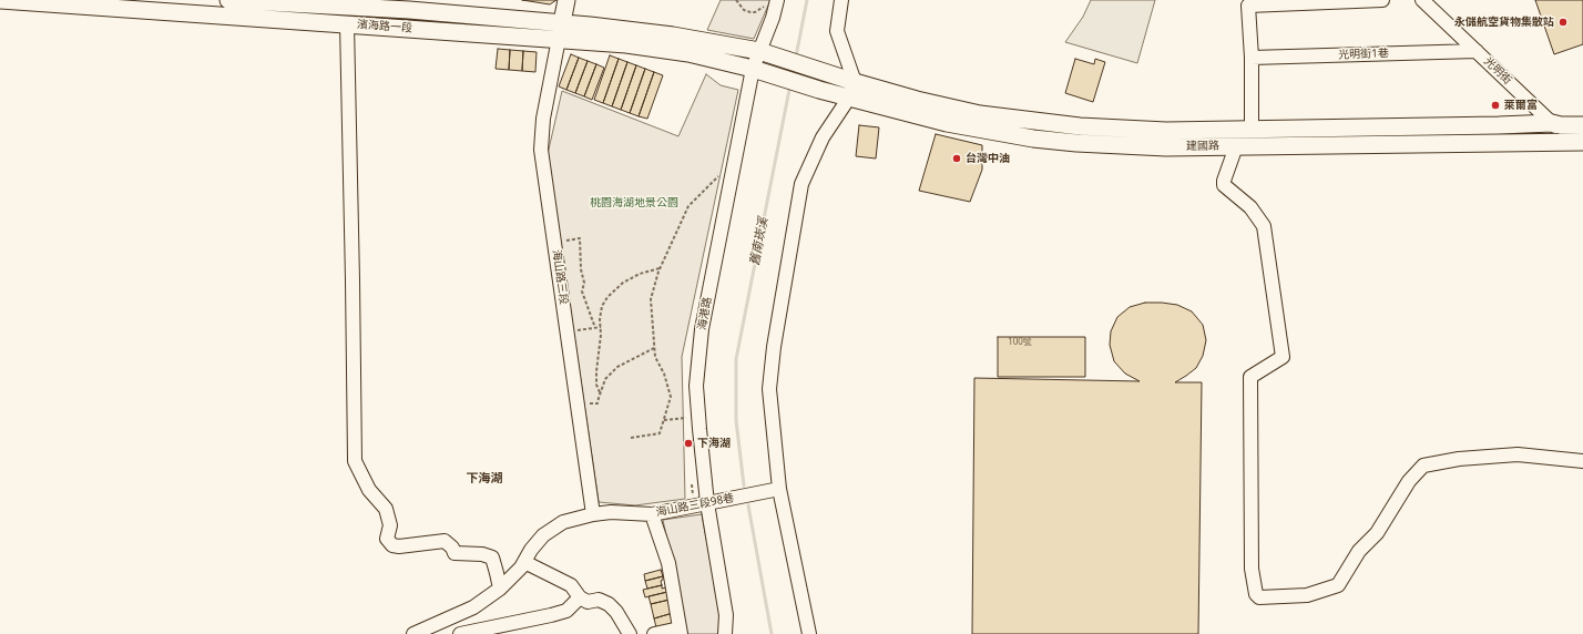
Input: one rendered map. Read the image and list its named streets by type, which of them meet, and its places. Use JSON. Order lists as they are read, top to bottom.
{
  "streets": {
    "main road": ["濱海路一段", "建國路"],
    "street": [
      "光明街1巷",
      "光明街",
      "海山路三段",
      "海港路",
      "海山路三段98巷"
    ]
  },
  "crossings": [
    ["濱海路一段", "建國路"],
    ["濱海路一段", "海山路三段"],
    ["濱海路一段", "海港路"],
    ["光明街1巷", "光明街"],
    ["光明街", "建國路"],
    ["海山路三段", "海山路三段98巷"],
    ["海港路", "海山路三段98巷"]
  ],
  "districts": ["下海湖"],
  "water": ["舊南崁溪"],
  "parks": ["桃園海湖地景公園"],
  "places": [
    "永儲航空貨物集散站",
    "萊爾富",
    "台灣中油",
    "下海湖"
  ],
  "house_numbers": ["100號"]
}
